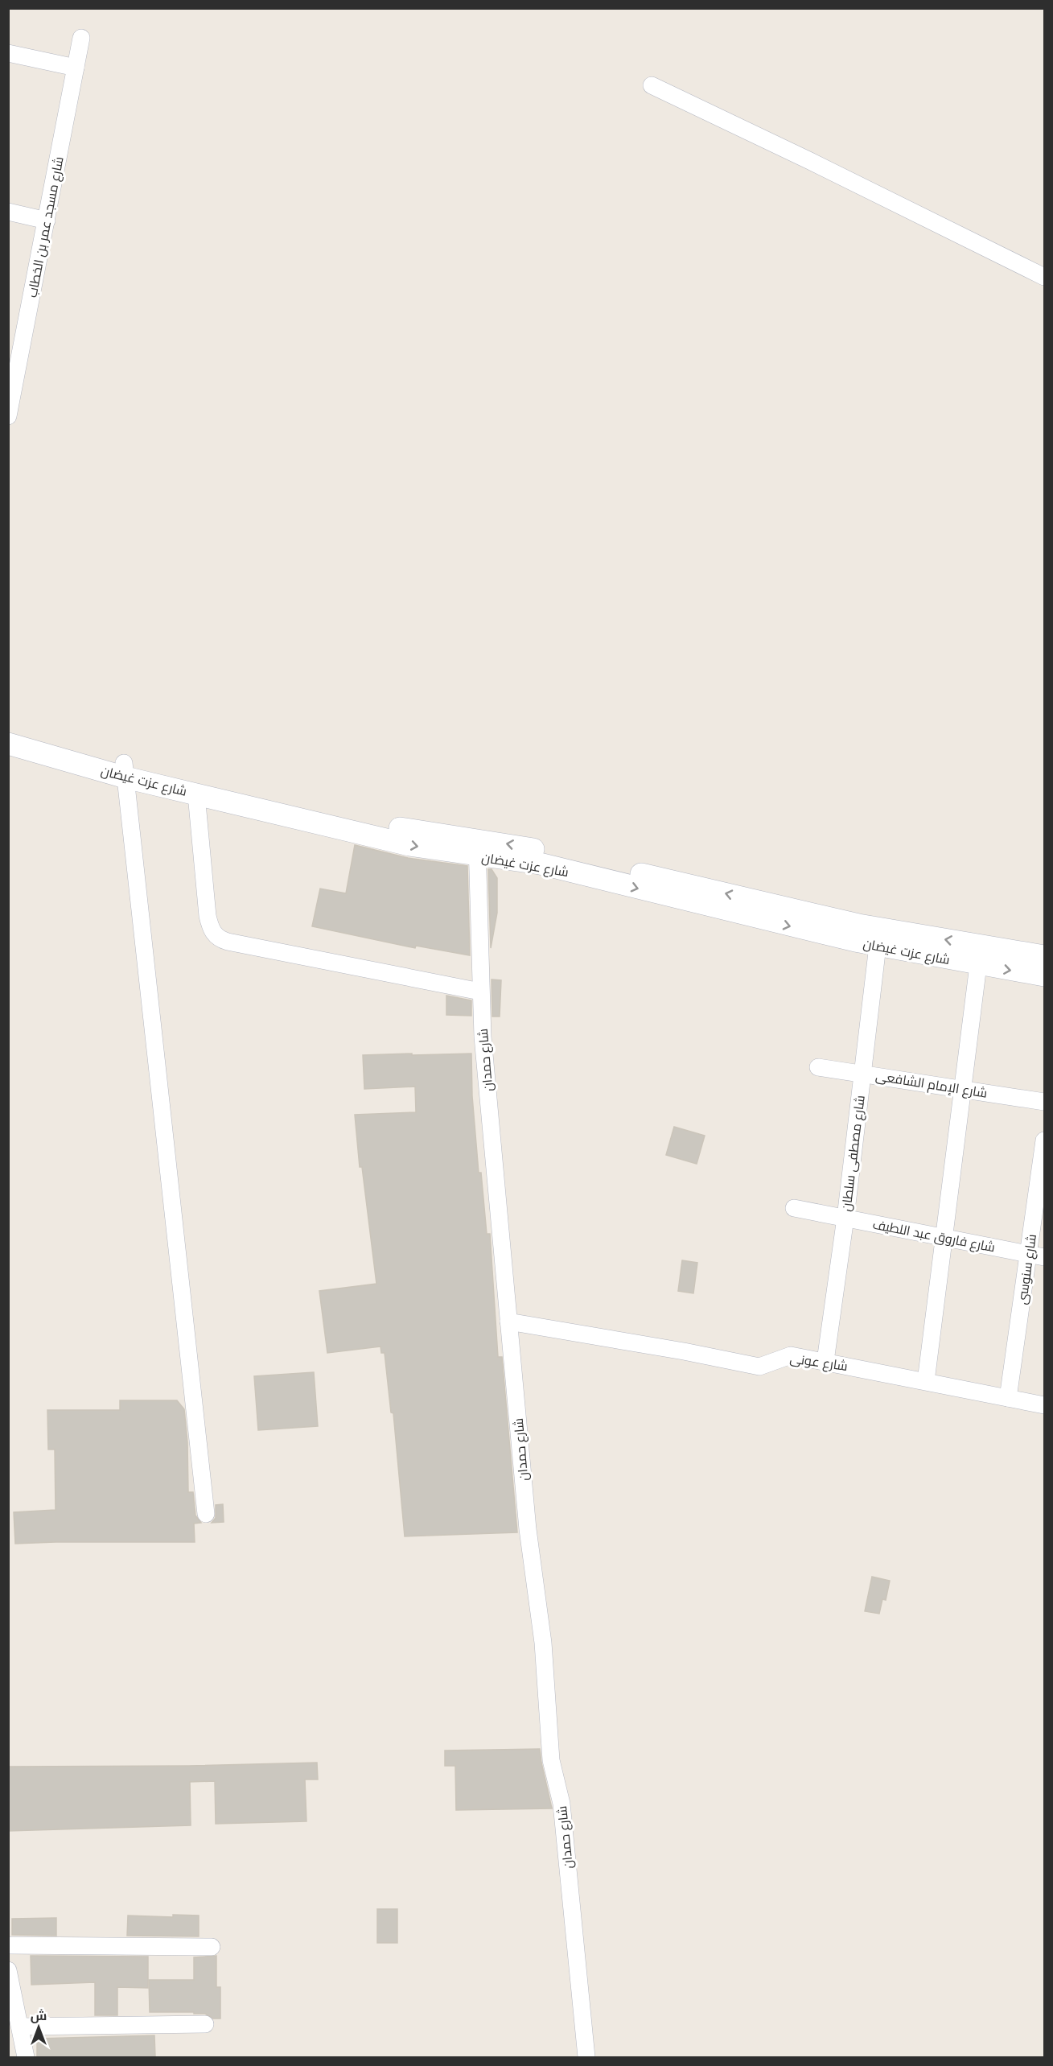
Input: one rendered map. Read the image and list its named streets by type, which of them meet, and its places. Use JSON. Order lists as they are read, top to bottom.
{
  "streets": {
    "street": [
      "شارع مسجد عمر بن الخطاب",
      "شارع عزت غيضان",
      "شارع حمدان",
      "شارع الإمام الشافعى",
      "شارع مصطفى سلطان",
      "شارع فاروق عبد اللطيف",
      "شارع سنوسى",
      "شارع عونى"
    ]
  },
  "crossings": [
    ["شارع عزت غيضان", "شارع حمدان"],
    ["شارع عزت غيضان", "شارع مصطفى سلطان"],
    ["شارع حمدان", "شارع عونى"],
    ["شارع الإمام الشافعى", "شارع مصطفى سلطان"],
    ["شارع مصطفى سلطان", "شارع فاروق عبد اللطيف"],
    ["شارع مصطفى سلطان", "شارع عونى"],
    ["شارع فاروق عبد اللطيف", "شارع سنوسى"],
    ["شارع سنوسى", "شارع عونى"]
  ],
  "north": "top"
}
